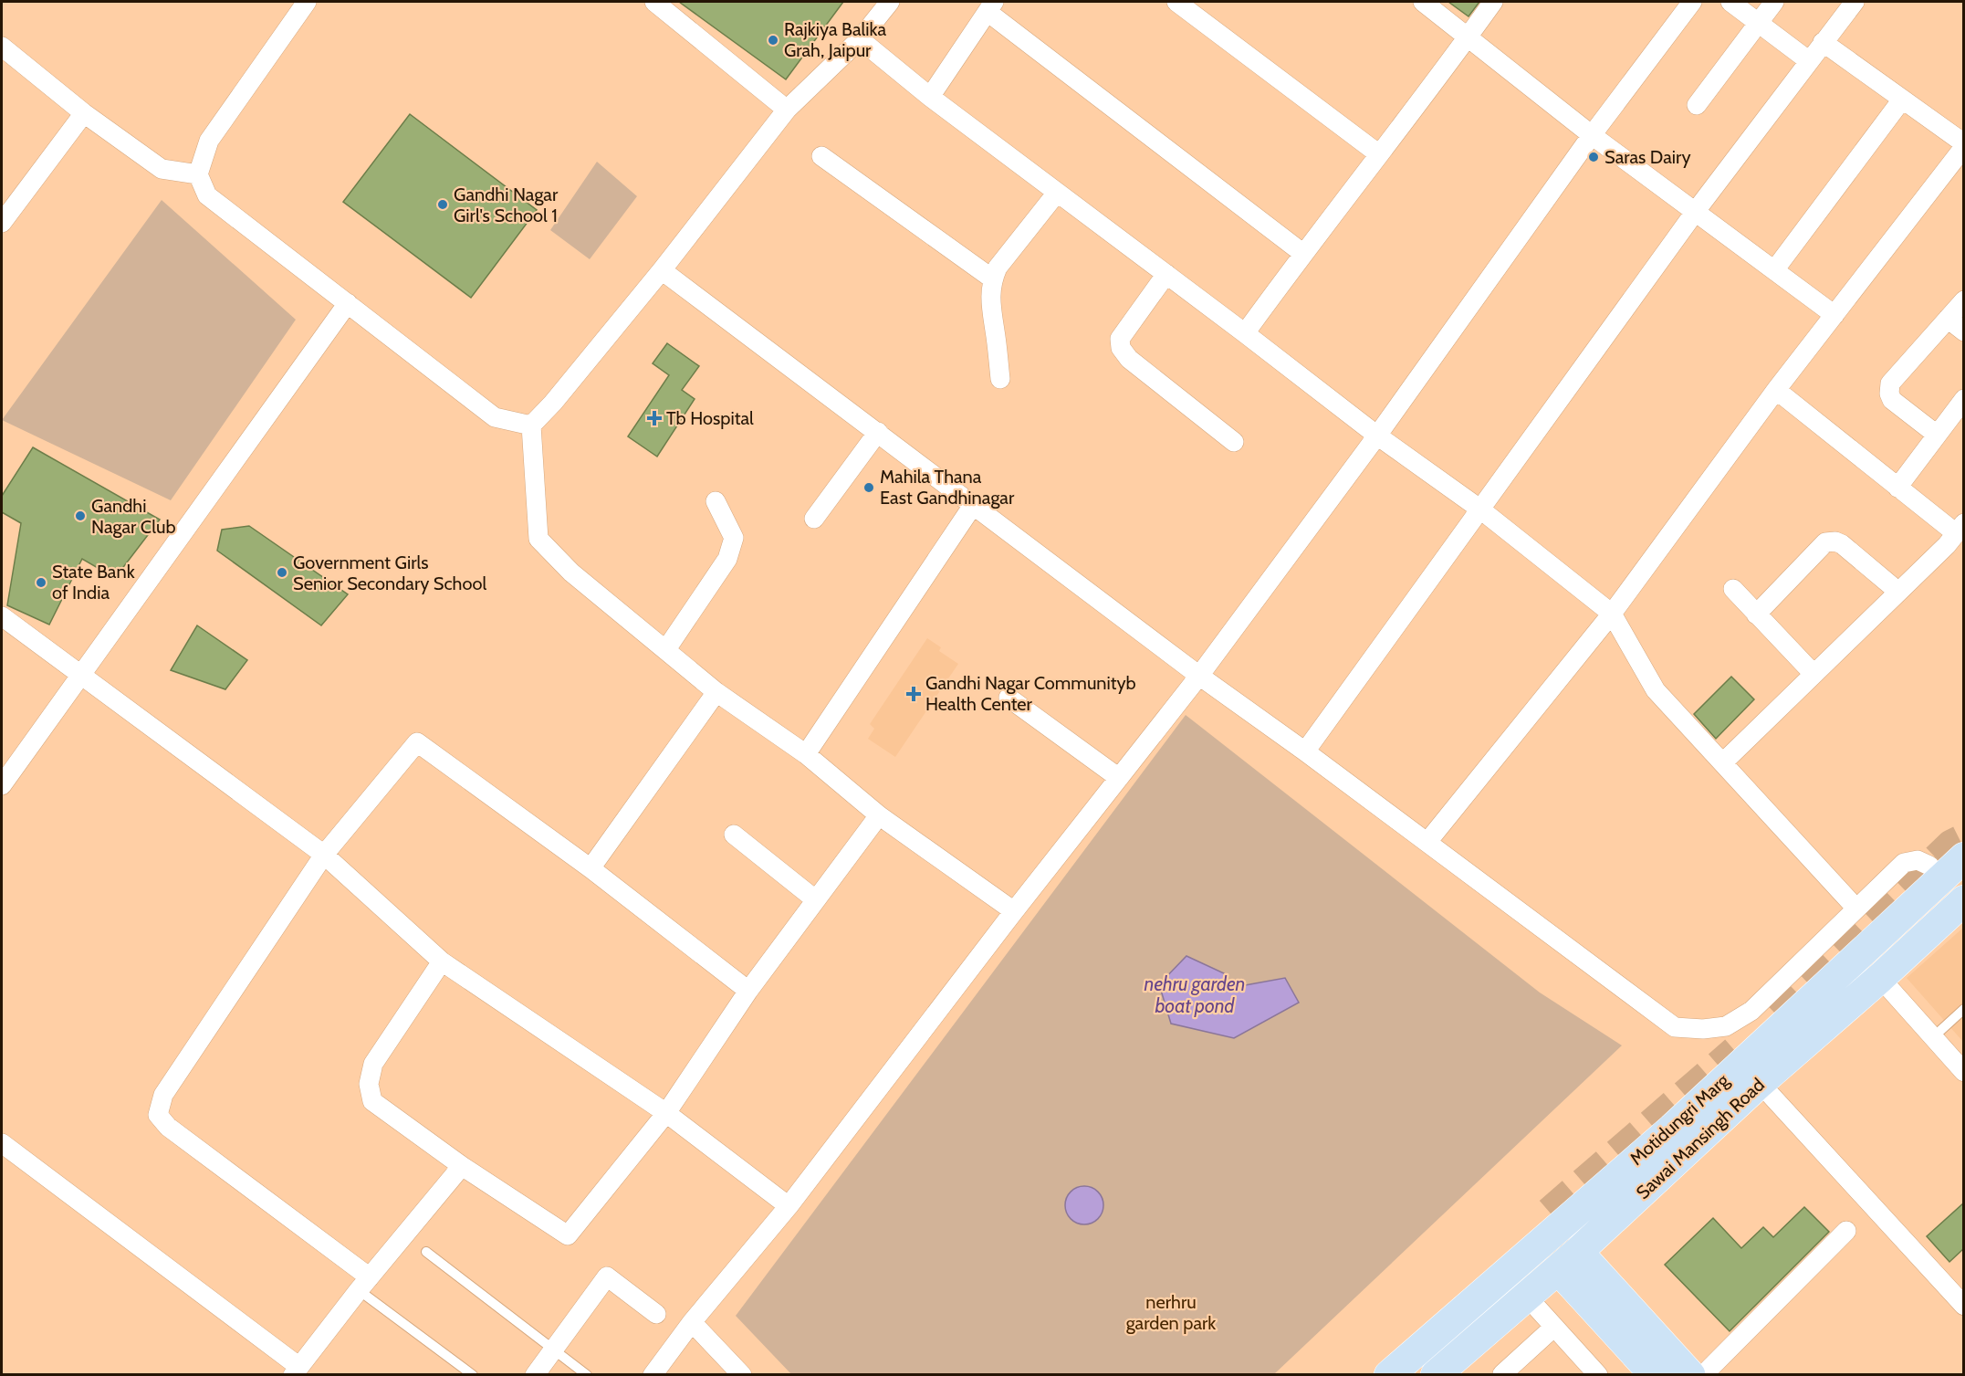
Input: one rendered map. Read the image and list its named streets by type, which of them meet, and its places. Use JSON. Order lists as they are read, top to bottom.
{
  "streets": {
    "main road": ["Motidungri Marg", "Sawai Mansingh Road"]
  },
  "water": ["nehru garden boat pond"],
  "parks": ["nerhru garden park"],
  "places": {
    "other": [
      "Rajkiya Balika Grah, Jaipur",
      "Saras Dairy",
      "Gandhi Nagar Girl's School 1",
      "Mahila Thana East Gandhinagar",
      "Gandhi Nagar Club",
      "Government Girls Senior Secondary School",
      "State Bank of India"
    ],
    "health": ["Tb Hospital", "Gandhi Nagar Communityb Health Center"]
  }
}
